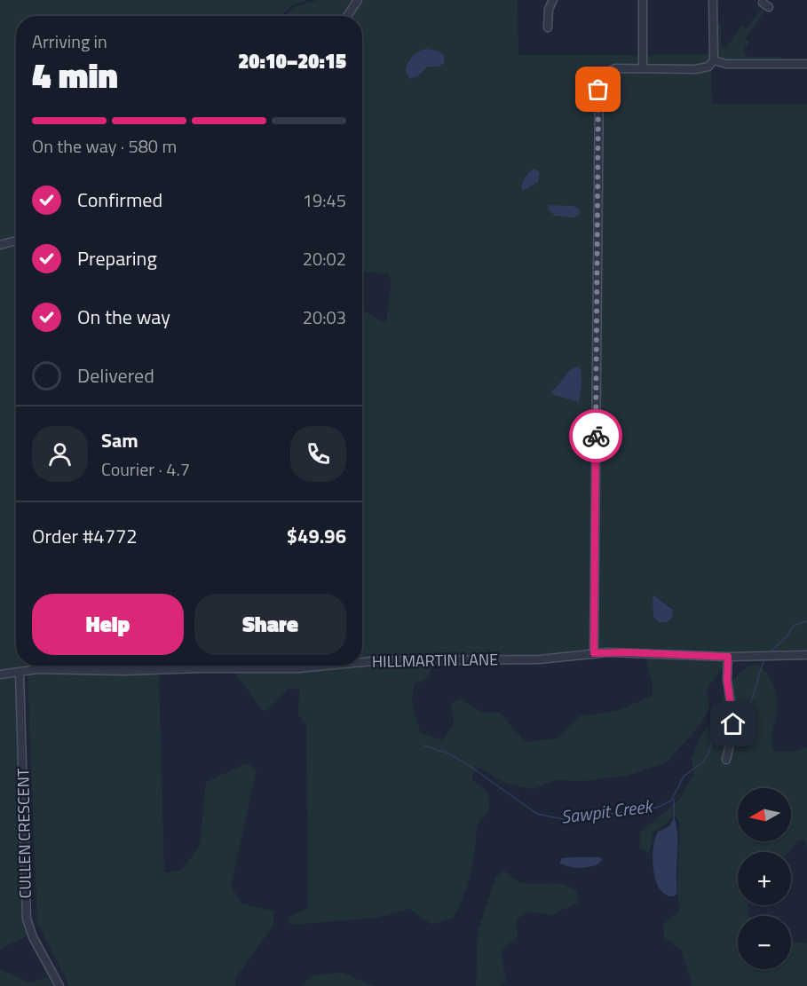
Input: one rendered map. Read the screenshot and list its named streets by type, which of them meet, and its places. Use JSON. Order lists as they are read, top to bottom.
{
  "streets": {
    "street": ["HILLMARTIN LANE", "CULLEN CRESCENT"]
  },
  "crossings": [
    ["HILLMARTIN LANE", "CULLEN CRESCENT"]
  ],
  "water": ["Sawpit Creek"],
  "north": "left",
  "page": {
    "heading": ["4 min", "Arriving in", "20:10–20:15"],
    "panel": [
      "Sam",
      "Courier · 4.7",
      "Order #4772",
      "$49.96"
    ],
    "bar": "On the way · 580 m",
    "list": [
      ["Confirmed", "19:45"],
      ["Preparing", "20:02"],
      ["On the way", "20:03"],
      "Delivered"
    ],
    "buttons": ["Help", "Share"],
    "map_buttons": ["+", "−"]
  }
}
